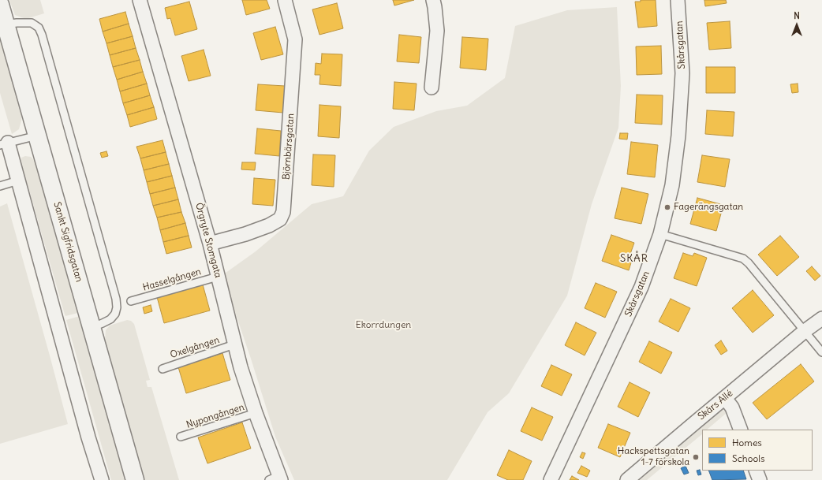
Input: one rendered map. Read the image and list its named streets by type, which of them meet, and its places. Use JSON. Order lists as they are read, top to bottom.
{
  "streets": {
    "street": [
      "Skårsgatan",
      "Björnbärsgatan",
      "Örgryte Stomgata",
      "Sankt Sigfridsgatan",
      "Skårs Allé"
    ],
    "lane": ["Hasselgången", "Oxelgången", "Nypongången"]
  },
  "crossings": [
    ["Björnbärsgatan", "Örgryte Stomgata"],
    ["Örgryte Stomgata", "Hasselgången"],
    ["Örgryte Stomgata", "Oxelgången"],
    ["Örgryte Stomgata", "Nypongången"]
  ],
  "districts": ["SKÅR"],
  "parks": ["Ekorrdungen"],
  "places": ["Fagerängsgatan", "Hackspettsgatan 1-7 förskola"],
  "legend": ["Homes", "Schools"],
  "north": "top"
}
